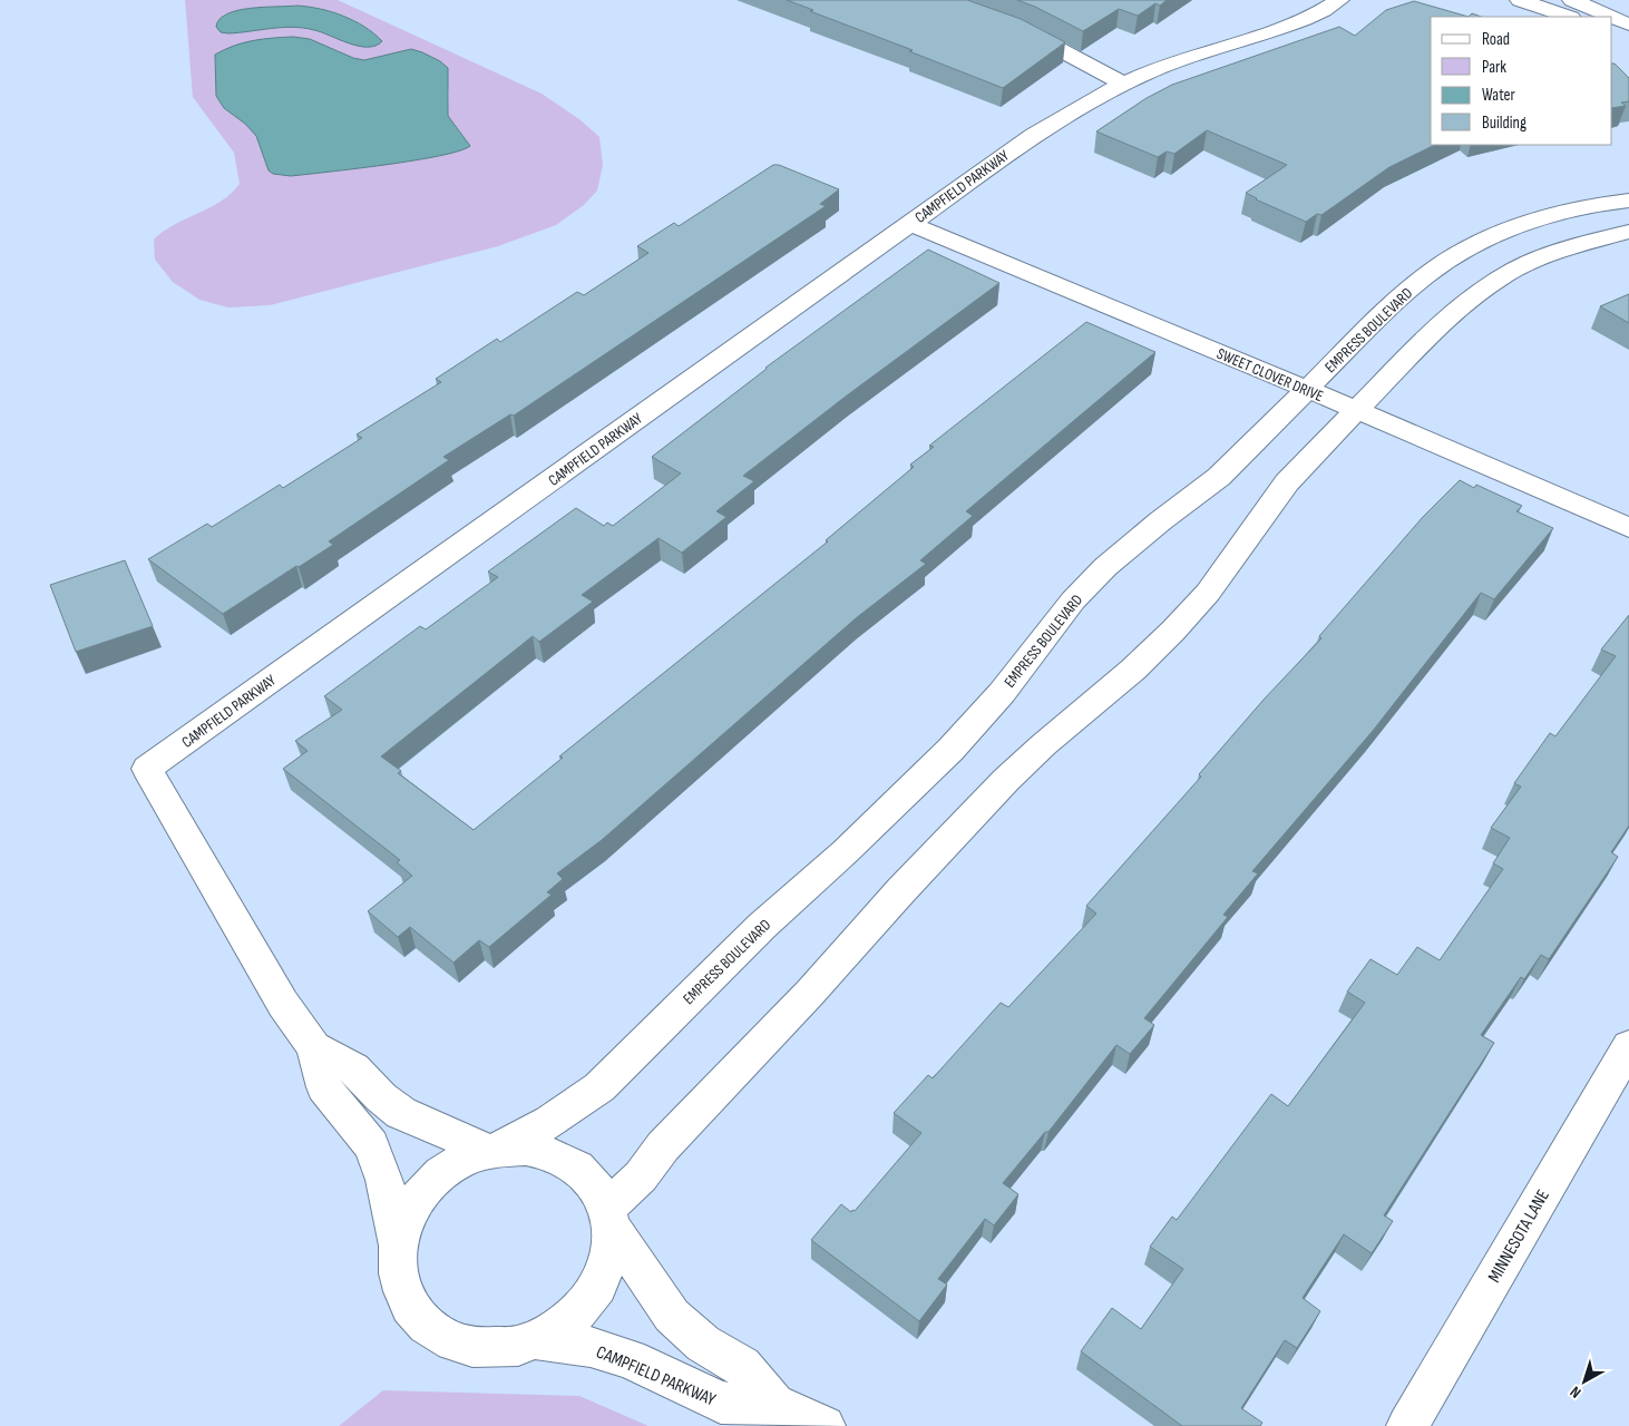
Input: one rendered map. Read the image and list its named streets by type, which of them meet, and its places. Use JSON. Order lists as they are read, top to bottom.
{
  "streets": {
    "street": [
      "CAMPFIELD PARKWAY",
      "EMPRESS BOULEVARD",
      "SWEET CLOVER DRIVE",
      "MINNESOTA LANE"
    ]
  },
  "crossings": [
    ["CAMPFIELD PARKWAY", "EMPRESS BOULEVARD"],
    ["CAMPFIELD PARKWAY", "SWEET CLOVER DRIVE"],
    ["EMPRESS BOULEVARD", "SWEET CLOVER DRIVE"]
  ],
  "legend": [
    "Road",
    "Park",
    "Water",
    "Building"
  ],
  "north": "bottom left"
}
